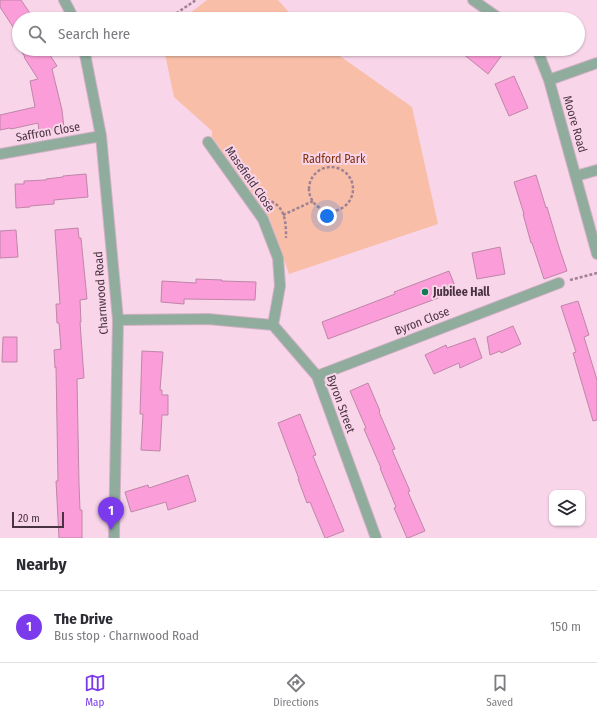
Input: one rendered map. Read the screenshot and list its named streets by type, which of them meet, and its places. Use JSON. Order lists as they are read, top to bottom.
{
  "streets": {
    "street": [
      "Moore Road",
      "Saffron Close",
      "Masefield Close",
      "Charnwood Road",
      "Byron Close",
      "Byron Street"
    ]
  },
  "crossings": [
    ["Saffron Close", "Charnwood Road"],
    ["Masefield Close", "Byron Street"],
    ["Byron Close", "Byron Street"]
  ],
  "parks": ["Radford Park"],
  "places": ["Jubilee Hall"],
  "scale_bar": "20 m",
  "page": {
    "search": "Search here",
    "pins": "1",
    "scale": "20 m",
    "heading": "Nearby",
    "list": [
      {
        "mark": "1",
        "name": "The Drive",
        "note": "Bus stop · Charnwood Road",
        "value": "150 m"
      }
    ],
    "nav": ["Map", "Directions", "Saved"]
  }
}
